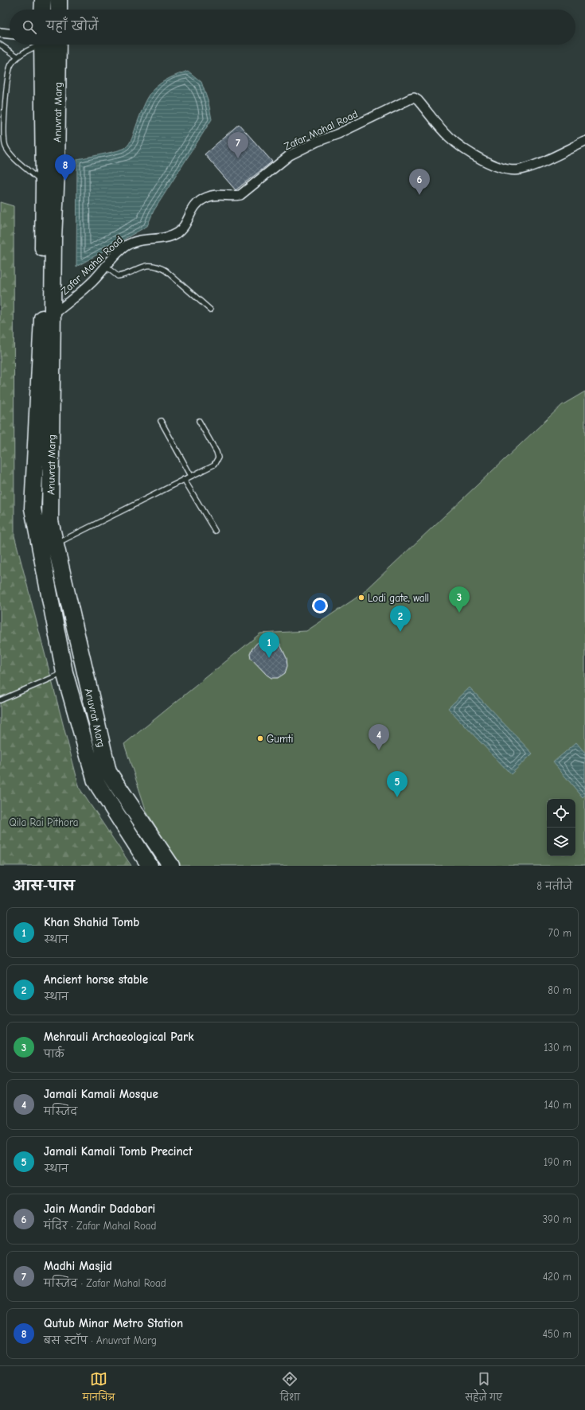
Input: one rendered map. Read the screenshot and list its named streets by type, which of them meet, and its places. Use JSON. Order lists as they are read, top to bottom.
{
  "streets": {
    "highway": ["Anuvrat Marg"],
    "street": ["Zafar Mahal Road"]
  },
  "crossings": [
    ["Anuvrat Marg", "Zafar Mahal Road"]
  ],
  "parks": ["Qila Rai Pithora"],
  "places": ["Lodi gate, wall", "Gumti"],
  "page": {
    "search": "यहाँ खोजें",
    "pins": [
      "7",
      "8",
      "6",
      "3",
      "2",
      "1",
      "4",
      "5"
    ],
    "heading": ["आस-पास", "8 नतीजे"],
    "list": [
      {
        "mark": "1",
        "name": "Khan Shahid Tomb",
        "note": "स्थान",
        "value": "70 m"
      },
      {
        "mark": "2",
        "name": "Ancient horse stable",
        "note": "स्थान",
        "value": "80 m"
      },
      {
        "mark": "3",
        "name": "Mehrauli Archaeological Park",
        "note": "पार्क",
        "value": "130 m"
      },
      {
        "mark": "4",
        "name": "Jamali Kamali Mosque",
        "note": "मस्जिद",
        "value": "140 m"
      },
      {
        "mark": "5",
        "name": "Jamali Kamali Tomb Precinct",
        "note": "स्थान",
        "value": "190 m"
      },
      {
        "mark": "6",
        "name": "Jain Mandir Dadabari",
        "note": "मंदिर · Zafar Mahal Road",
        "value": "390 m"
      },
      {
        "mark": "7",
        "name": "Madhi Masjid",
        "note": "मस्जिद · Zafar Mahal Road",
        "value": "420 m"
      },
      {
        "mark": "8",
        "name": "Qutub Minar Metro Station",
        "note": "बस स्टॉप · Anuvrat Marg",
        "value": "450 m"
      }
    ],
    "nav": ["मानचित्र", "दिशा", "सहेजे गए"]
  }
}
